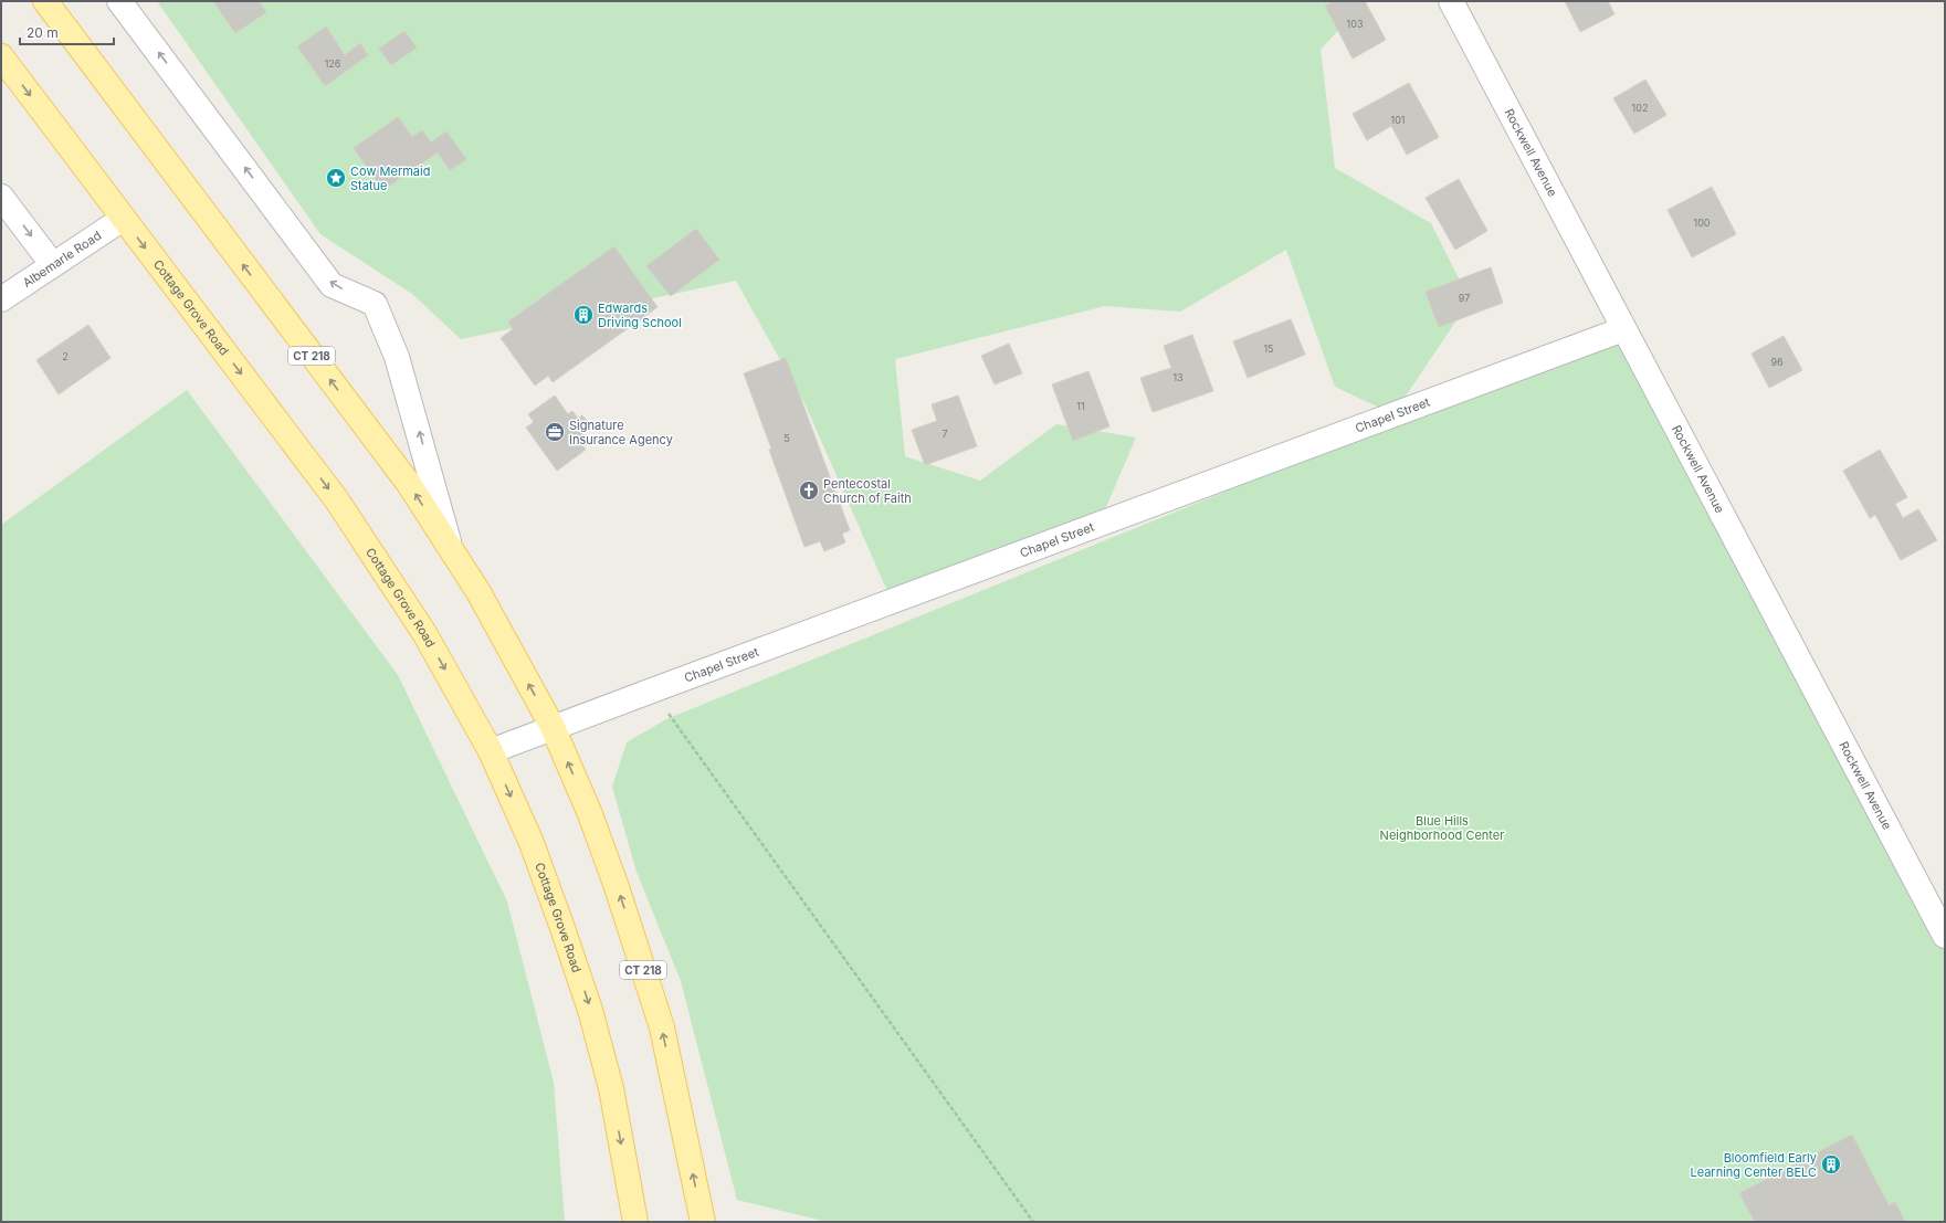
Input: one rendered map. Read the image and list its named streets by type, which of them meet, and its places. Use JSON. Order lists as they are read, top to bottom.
{
  "streets": {
    "main road": ["Cottage Grove Road", "CT 218"],
    "street": ["Rockwell Avenue", "Albemarle Road", "Chapel Street"]
  },
  "crossings": [
    ["Rockwell Avenue", "Chapel Street"],
    ["Albemarle Road", "Cottage Grove Road"],
    ["Cottage Grove Road", "Chapel Street"],
    ["CT 218", "Chapel Street"]
  ],
  "parks": ["Blue Hills Neighborhood Center"],
  "places": {
    "place": ["Cow Mermaid Statue"],
    "building": ["Edwards Driving School", "Bloomfield Early Learning Center BELC"],
    "office": ["Signature Insurance Agency"],
    "church": ["Pentecostal Church of Faith"]
  },
  "house_numbers": [
    "103",
    "126",
    "102",
    "101",
    "100",
    "97",
    "15",
    "2",
    "96",
    "13",
    "11",
    "7",
    "5"
  ],
  "scale_bar": "20 m"
}
